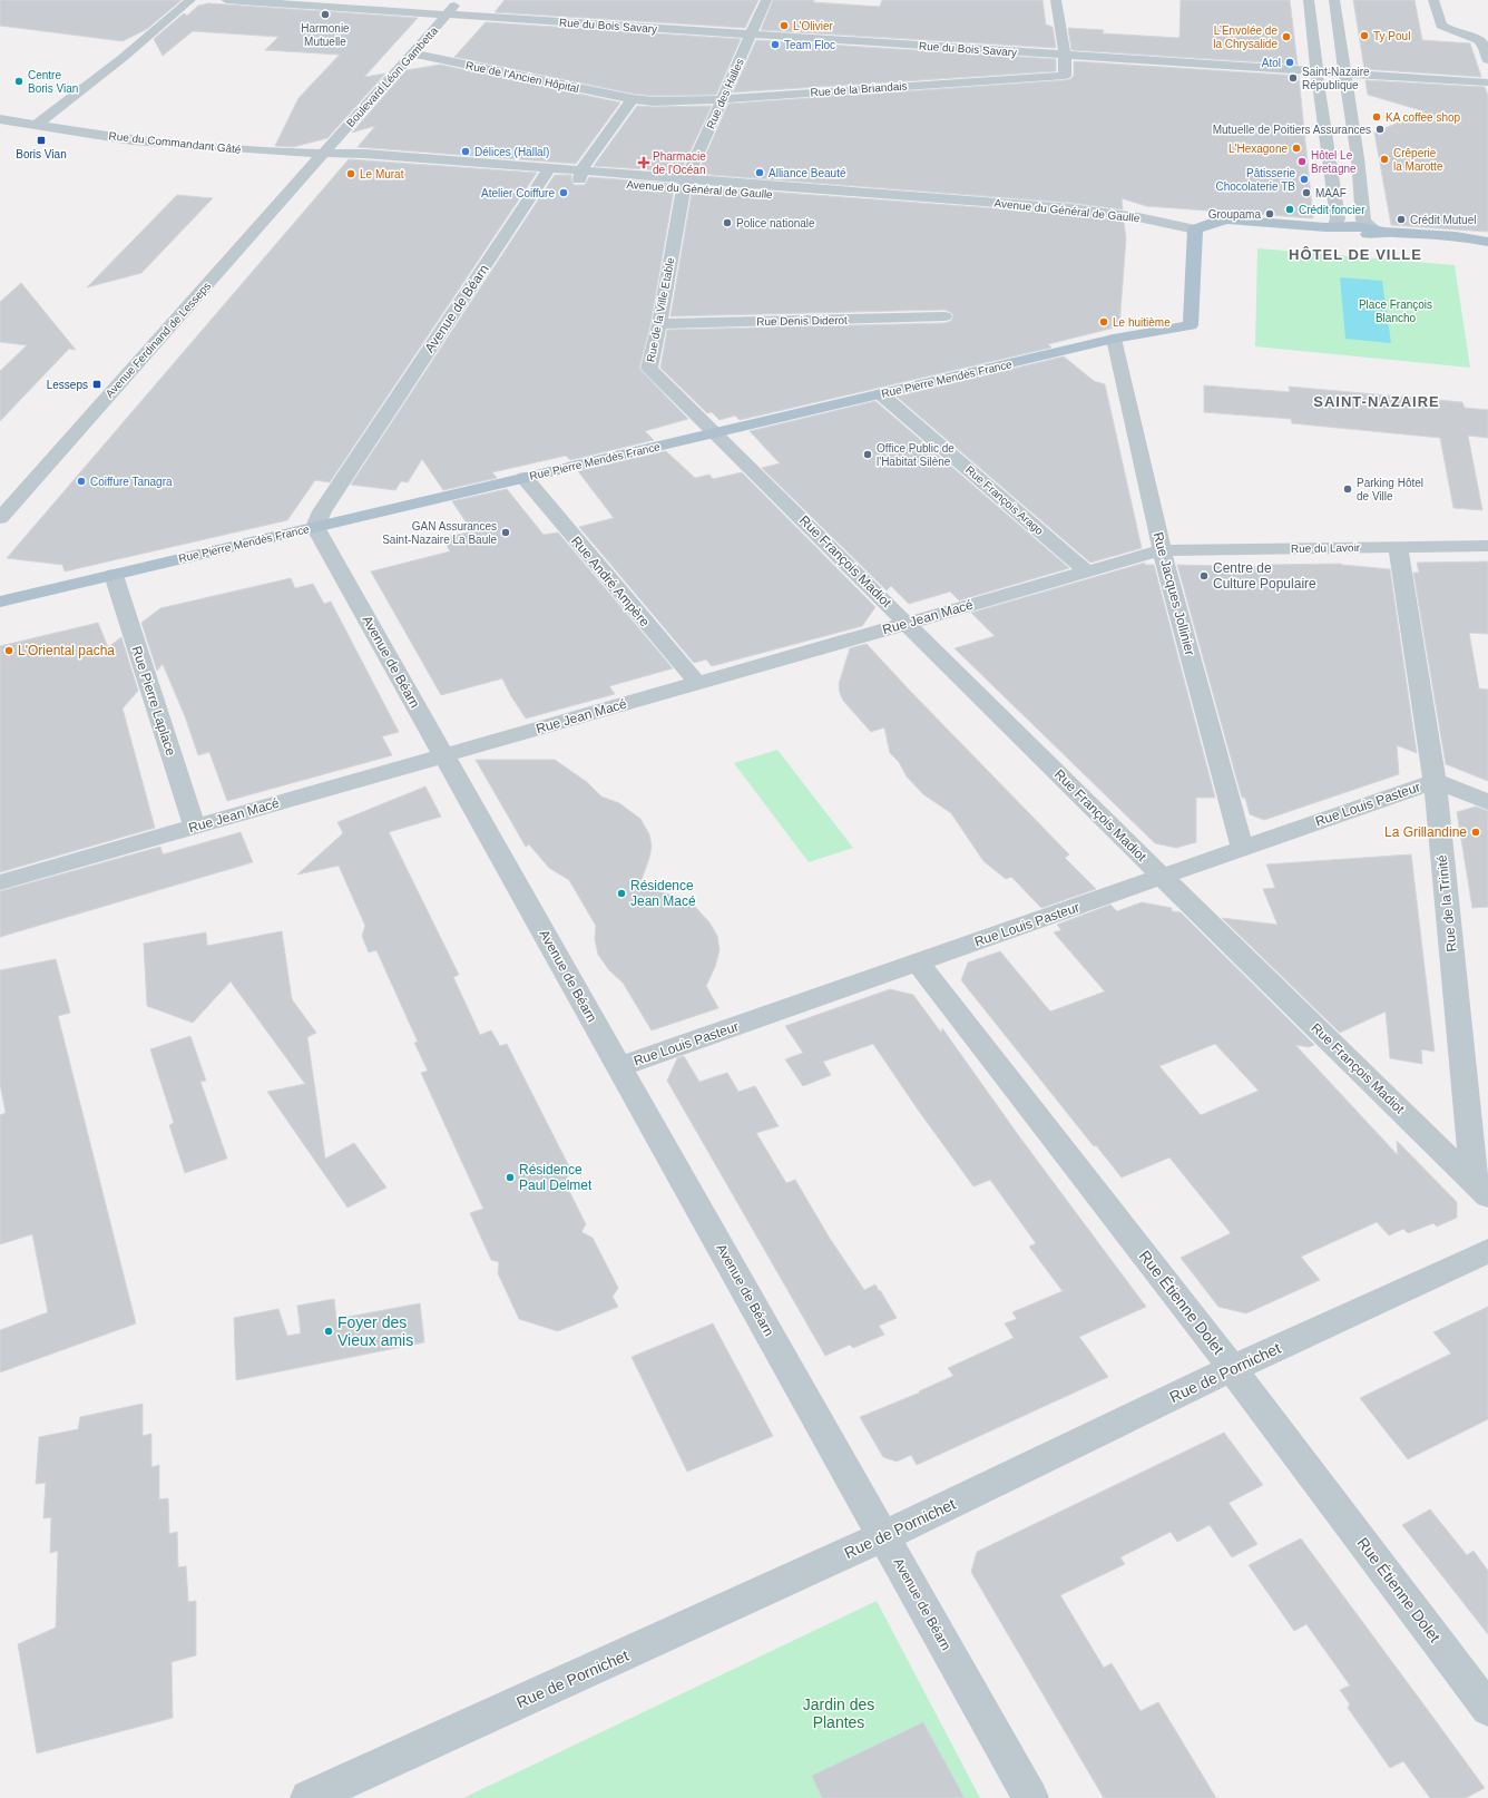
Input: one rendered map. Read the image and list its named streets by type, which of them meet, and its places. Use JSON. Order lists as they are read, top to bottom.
{
  "streets": {
    "main road": ["Rue Pierre Mendès France"],
    "street": [
      "Rue du Bois Savary",
      "Boulevard Léon Gambetta",
      "Rue de l'Ancien Hôpital",
      "Rue de la Briandais",
      "Rue des Halles",
      "Rue du Commandant Gâté",
      "Avenue du Général de Gaulle",
      "Avenue de Béarn",
      "Rue de la Ville Etable",
      "Rue Denis Diderot",
      "Avenue Ferdinand de Lesseps",
      "Rue François Arago",
      "Rue du Lavoir",
      "Rue François Madiot",
      "Rue André Ampère",
      "Rue Jacques Jollinier",
      "Rue Jean Macé",
      "Rue Pierre Laplace",
      "Rue Louis Pasteur",
      "Rue de la Trinité",
      "Rue Étienne Dolet",
      "Rue de Pornichet"
    ]
  },
  "crossings": [
    ["Rue du Bois Savary", "Boulevard Léon Gambetta"],
    ["Rue du Bois Savary", "Rue de la Briandais"],
    ["Rue du Bois Savary", "Rue des Halles"],
    ["Boulevard Léon Gambetta", "Rue de l'Ancien Hôpital"],
    ["Boulevard Léon Gambetta", "Rue du Commandant Gâté"],
    ["Boulevard Léon Gambetta", "Avenue du Général de Gaulle"],
    ["Boulevard Léon Gambetta", "Avenue Ferdinand de Lesseps"],
    ["Rue de l'Ancien Hôpital", "Rue de la Briandais"],
    ["Rue de la Briandais", "Rue des Halles"],
    ["Rue des Halles", "Avenue du Général de Gaulle"],
    ["Rue des Halles", "Rue de la Ville Etable"],
    ["Rue du Commandant Gâté", "Avenue du Général de Gaulle"],
    ["Rue du Commandant Gâté", "Avenue Ferdinand de Lesseps"],
    ["Avenue du Général de Gaulle", "Avenue de Béarn"],
    ["Avenue du Général de Gaulle", "Rue de la Ville Etable"],
    ["Avenue du Général de Gaulle", "Avenue Ferdinand de Lesseps"],
    ["Avenue du Général de Gaulle", "Rue Pierre Mendès France"],
    ["Avenue de Béarn", "Rue Pierre Mendès France"],
    ["Avenue de Béarn", "Rue Jean Macé"],
    ["Avenue de Béarn", "Rue Louis Pasteur"],
    ["Avenue de Béarn", "Rue de Pornichet"],
    ["Rue de la Ville Etable", "Rue Denis Diderot"],
    ["Rue de la Ville Etable", "Rue Pierre Mendès France"],
    ["Rue de la Ville Etable", "Rue François Madiot"],
    ["Rue Pierre Mendès France", "Rue François Arago"],
    ["Rue Pierre Mendès France", "Rue François Madiot"],
    ["Rue Pierre Mendès France", "Rue André Ampère"],
    ["Rue Pierre Mendès France", "Rue Jacques Jollinier"],
    ["Rue Pierre Mendès France", "Rue Pierre Laplace"],
    ["Rue François Arago", "Rue Jean Macé"],
    ["Rue du Lavoir", "Rue Jacques Jollinier"],
    ["Rue du Lavoir", "Rue Jean Macé"],
    ["Rue du Lavoir", "Rue de la Trinité"],
    ["Rue François Madiot", "Rue Jean Macé"],
    ["Rue François Madiot", "Rue Louis Pasteur"],
    ["Rue François Madiot", "Rue de la Trinité"],
    ["Rue André Ampère", "Rue Jean Macé"],
    ["Rue Jacques Jollinier", "Rue Jean Macé"],
    ["Rue Jacques Jollinier", "Rue Louis Pasteur"],
    ["Rue Jean Macé", "Rue Pierre Laplace"],
    ["Rue Louis Pasteur", "Rue de la Trinité"],
    ["Rue Louis Pasteur", "Rue Étienne Dolet"],
    ["Rue Étienne Dolet", "Rue de Pornichet"]
  ],
  "districts": ["HÔTEL DE VILLE", "SAINT-NAZAIRE"],
  "parks": ["Place François Blancho", "Jardin des Plantes"],
  "places": {
    "other": [
      "Harmonie Mutuelle",
      "L'Olivier",
      "Ty Poul",
      "L’Envolée de la Chrysalide",
      "Team Floc",
      "Atol",
      "Saint-Nazaire République",
      "Centre Boris Vian",
      "KA coffee shop",
      "Mutuelle de Poitiers Assurances",
      "L'Hexagone",
      "Délices (Hallal)",
      "Crêperie la Marotte",
      "Hôtel Le Bretagne",
      "Alliance Beauté",
      "Le Murat",
      "Pâtisserie Chocolaterie TB",
      "Atelier Coiffure",
      "MAAF",
      "Crédit foncier",
      "Groupama",
      "Crédit Mutuel",
      "Police nationale",
      "Le huitième",
      "Office Public de l'Habitat Silène",
      "Coiffure Tanagra",
      "Parking Hôtel de Ville",
      "GAN Assurances Saint-Nazaire La Baule",
      "Centre de Culture Populaire",
      "L'Oriental pacha",
      "La Grillandine",
      "Résidence Jean Macé",
      "Résidence Paul Delmet",
      "Foyer des Vieux amis"
    ],
    "transit": ["Boris Vian", "Lesseps"],
    "health": ["Pharmacie de l'Océan"]
  }
}
